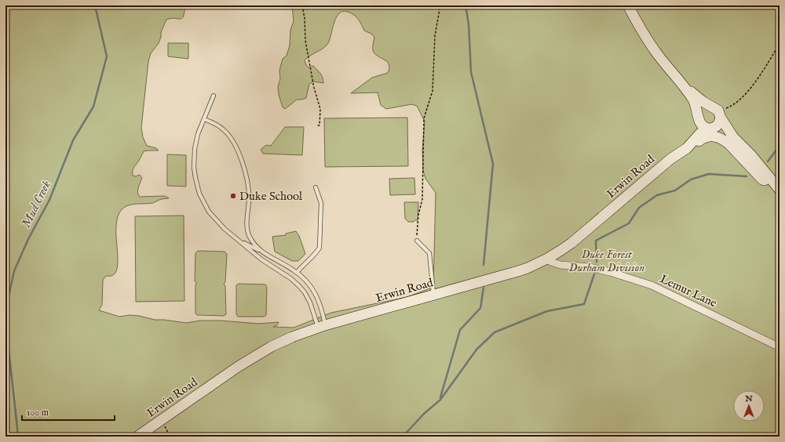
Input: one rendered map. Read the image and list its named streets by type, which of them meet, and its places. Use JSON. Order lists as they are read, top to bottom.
{
  "streets": {
    "main road": ["Erwin Road"],
    "street": ["Lemur Lane"]
  },
  "crossings": [
    ["Erwin Road", "Lemur Lane"]
  ],
  "water": ["Mud Creek"],
  "parks": ["Duke Forest Durham Division"],
  "places": ["Duke School"],
  "scale_bar": "100 m",
  "north": "top"
}
